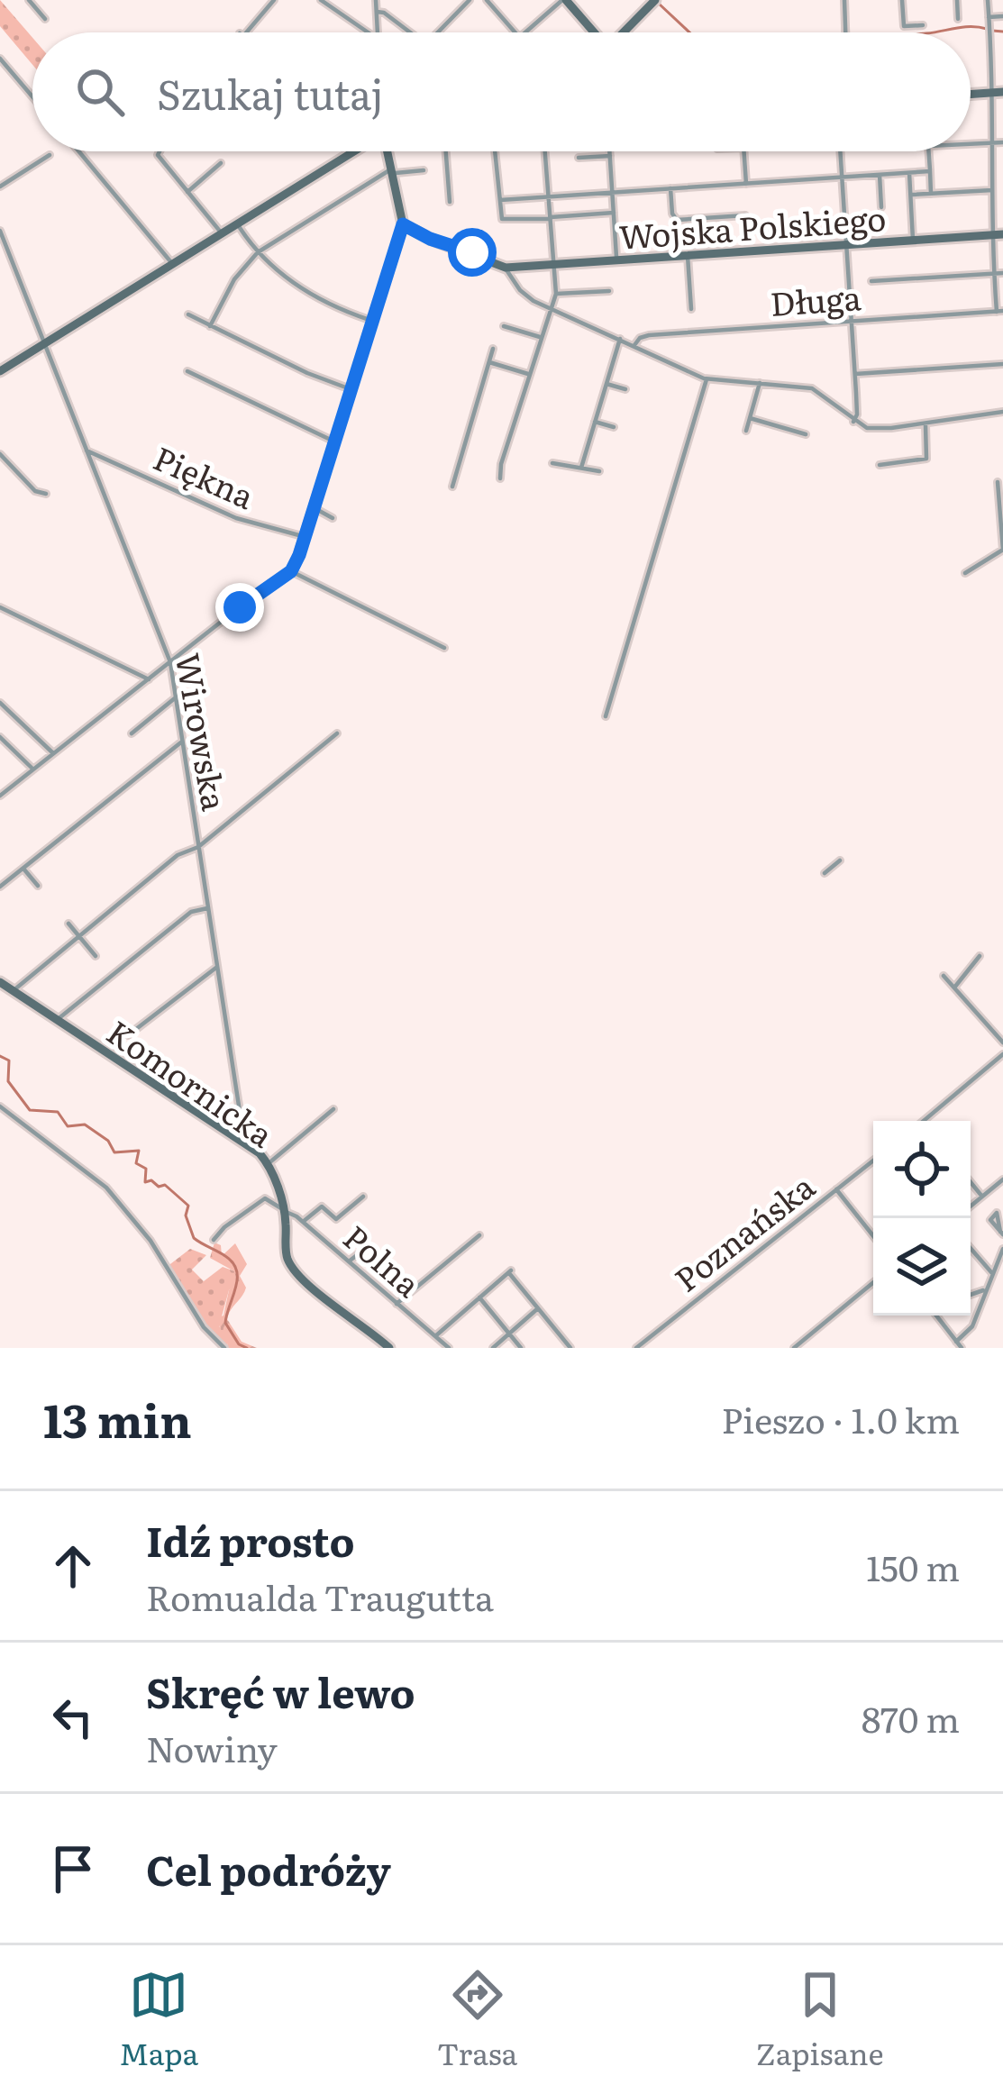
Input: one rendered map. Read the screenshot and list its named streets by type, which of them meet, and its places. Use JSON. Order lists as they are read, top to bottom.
{
  "streets": {
    "street": [
      "Wojska Polskiego",
      "Długa",
      "Piękna",
      "Wirowska",
      "Komornicka",
      "Poznańska",
      "Polna"
    ]
  },
  "crossings": [
    ["Piękna", "Wirowska"],
    ["Wirowska", "Komornicka"],
    ["Komornicka", "Polna"]
  ],
  "page": {
    "search": "Szukaj tutaj",
    "heading": ["13 min", "Pieszo · 1.0 km"],
    "list": [
      ["Idź prosto", "Romualda Traugutta", "150 m"],
      ["Skręć w lewo", "Nowiny", "870 m"],
      "Cel podróży"
    ],
    "nav": ["Mapa", "Trasa", "Zapisane"]
  }
}
